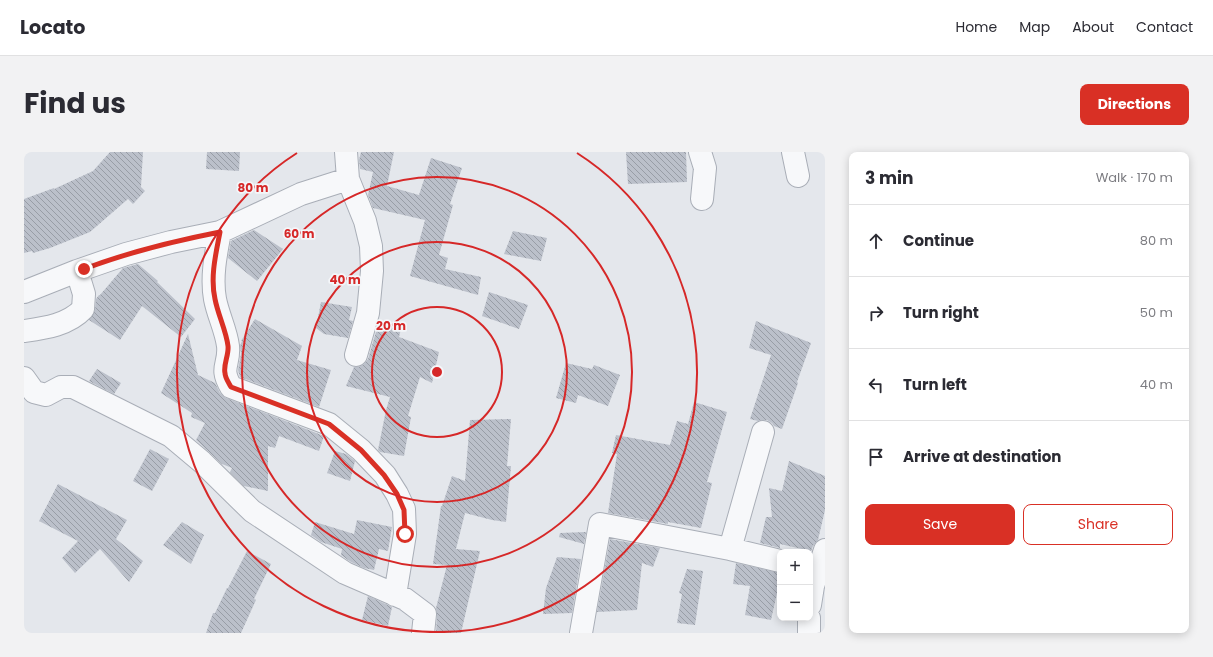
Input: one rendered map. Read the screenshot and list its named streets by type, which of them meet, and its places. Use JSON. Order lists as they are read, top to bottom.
{
  "page": {
    "header": "Locato",
    "nav": [
      "Home",
      "Map",
      "About",
      "Contact"
    ],
    "title": "Find us",
    "buttons": [
      "Directions",
      ["Save", "Share"]
    ],
    "heading": ["3 min", "Walk · 170 m"],
    "list": [
      ["Continue", "80 m"],
      ["Turn right", "50 m"],
      ["Turn left", "40 m"],
      "Arrive at destination"
    ],
    "map_buttons": ["+", "−"]
  },
  "rings": [
    "80 m",
    "60 m",
    "40 m",
    "20 m"
  ]
}
